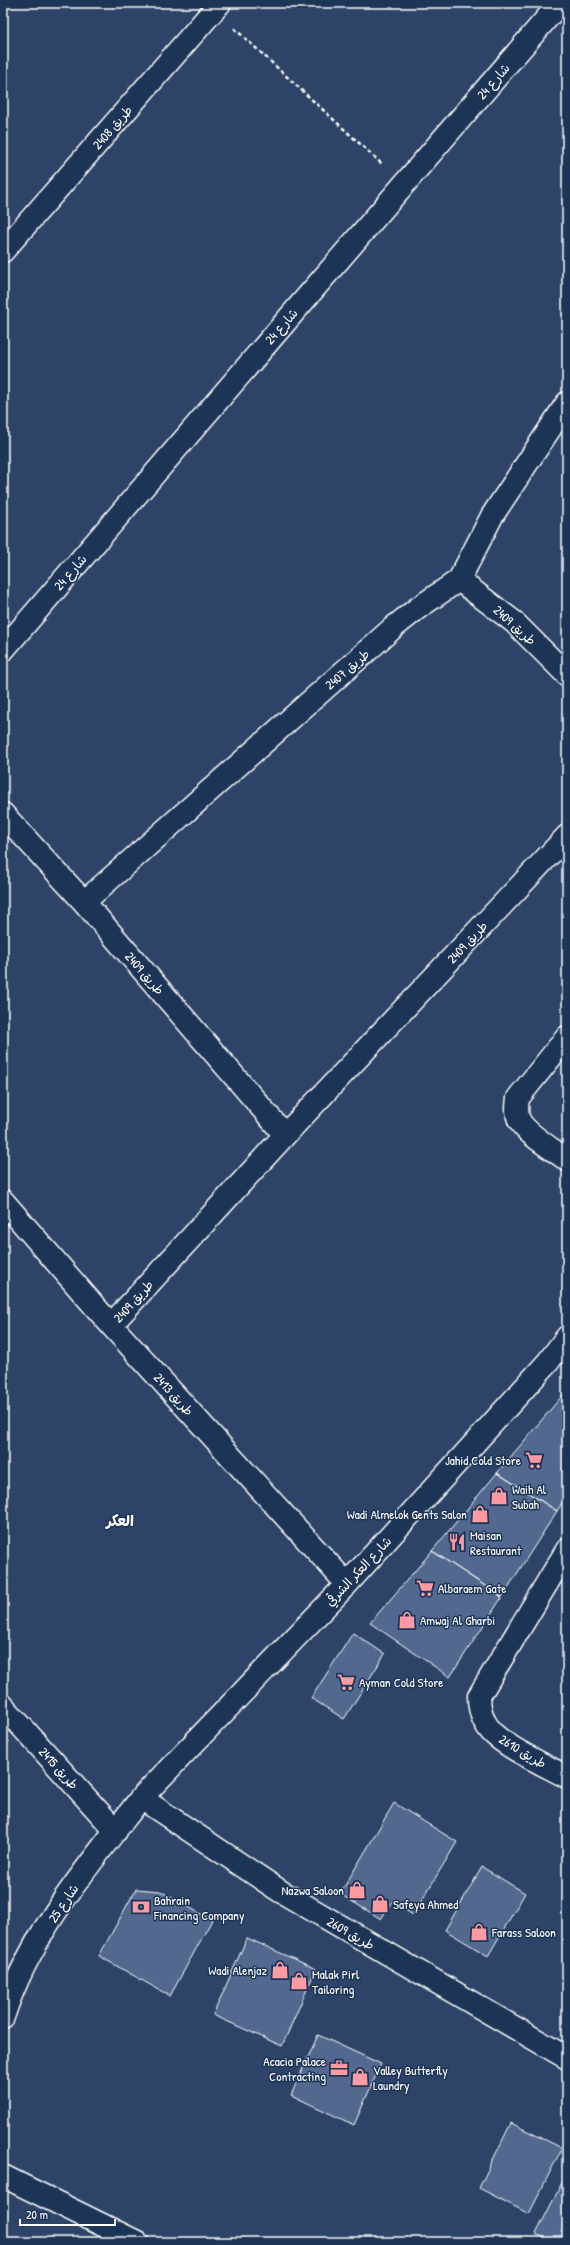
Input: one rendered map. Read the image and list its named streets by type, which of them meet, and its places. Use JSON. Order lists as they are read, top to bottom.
{
  "streets": {
    "street": [
      "شارع 24",
      "طريق 2408",
      "طريق 2409",
      "طريق 2407",
      "طريق 2413",
      "شارع العكر الشرقي",
      "طريق 2610",
      "طريق 2415",
      "شارع 25",
      "طريق 2609"
    ]
  },
  "crossings": [
    ["طريق 2409", "طريق 2407"],
    ["طريق 2409", "طريق 2413"],
    ["طريق 2413", "شارع العكر الشرقي"],
    ["شارع العكر الشرقي", "شارع 25"],
    ["شارع العكر الشرقي", "طريق 2609"],
    ["طريق 2415", "شارع 25"],
    ["شارع 25", "طريق 2609"]
  ],
  "districts": ["العكر"],
  "places": {
    "supermarket": ["Jahid Cold Store", "Albaraem Gate", "Ayman Cold Store"],
    "shop": [
      "Waih Al Subah",
      "Wadi Almelok Gents Salon",
      "Amwaj Al Gharbi",
      "Nazwa Saloon",
      "Safeya Ahmed",
      "Farass Saloon",
      "Wadi Alenjaz",
      "Malak Pirl Tailoring",
      "Valley Butterfly Laundry"
    ],
    "restaurant": ["Maisan Restaurant"],
    "bank": ["Bahrain Financing Company"],
    "office": ["Acacia Palace Contracting"]
  },
  "scale_bar": "20 m"
}
